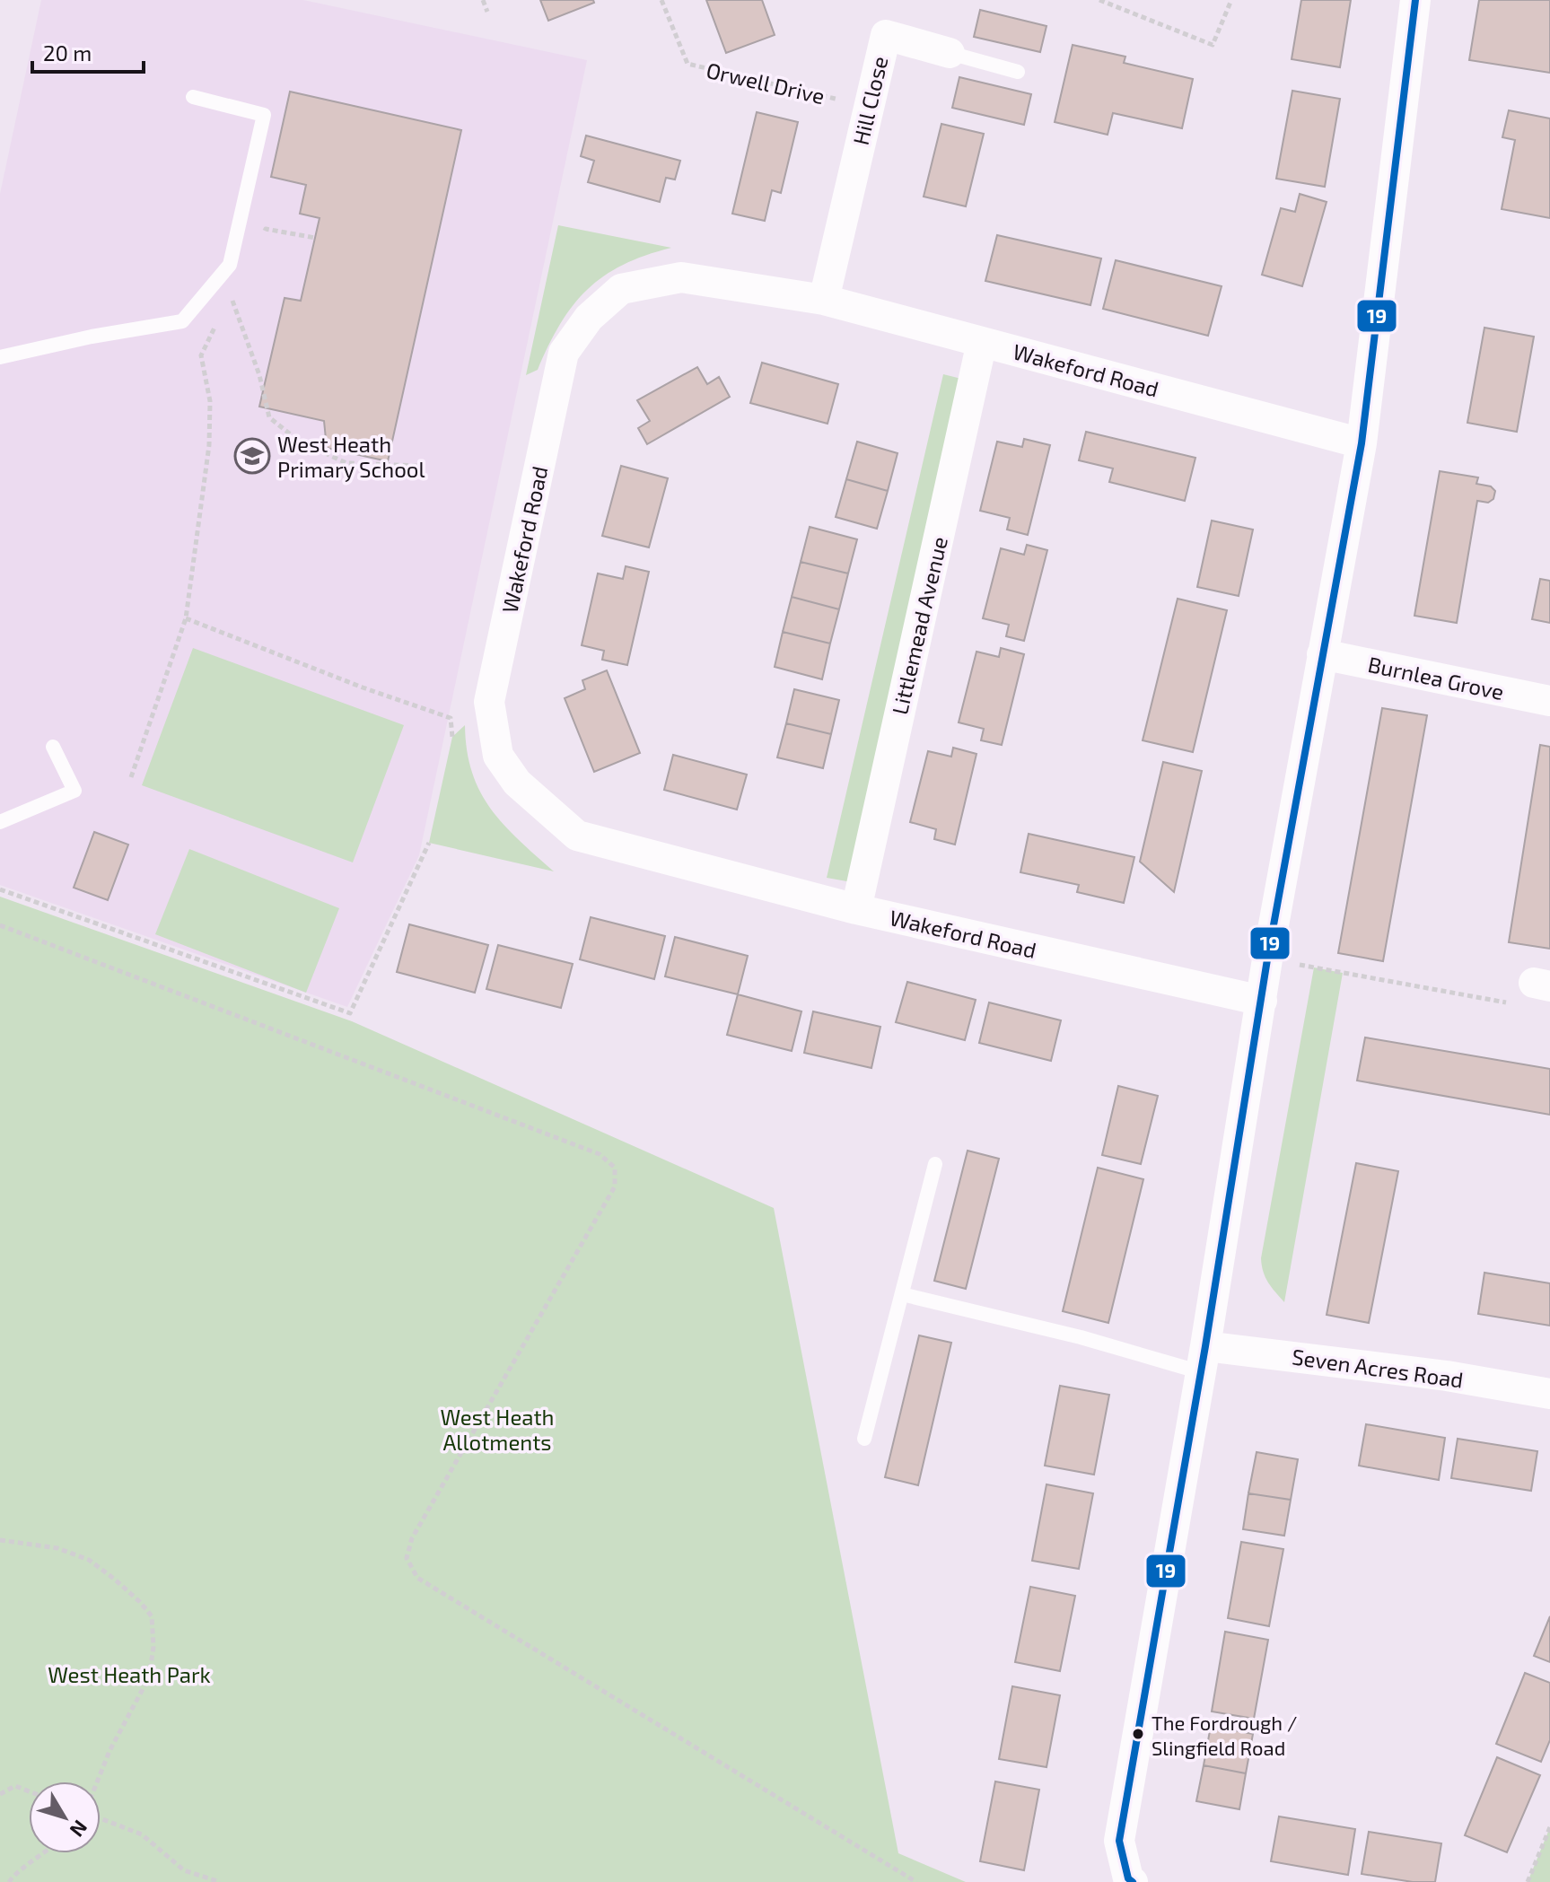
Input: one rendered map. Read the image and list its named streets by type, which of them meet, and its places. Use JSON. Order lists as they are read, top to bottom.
{
  "streets": {
    "street": [
      "Hill Close",
      "Wakeford Road",
      "Littlemead Avenue",
      "Burnlea Grove",
      "Seven Acres Road"
    ],
    "path": ["Orwell Drive"]
  },
  "crossings": [
    ["Orwell Drive", "Hill Close"],
    ["Hill Close", "Wakeford Road"],
    ["Wakeford Road", "Littlemead Avenue"]
  ],
  "parks": ["West Heath Allotments", "West Heath Park"],
  "places": {
    "school or university": ["West Heath Primary School"],
    "other": ["The Fordrough / Slingfield Road"]
  },
  "lines": ["transit line 19"],
  "scale_bar": "20 m",
  "north": "bottom right"
}
